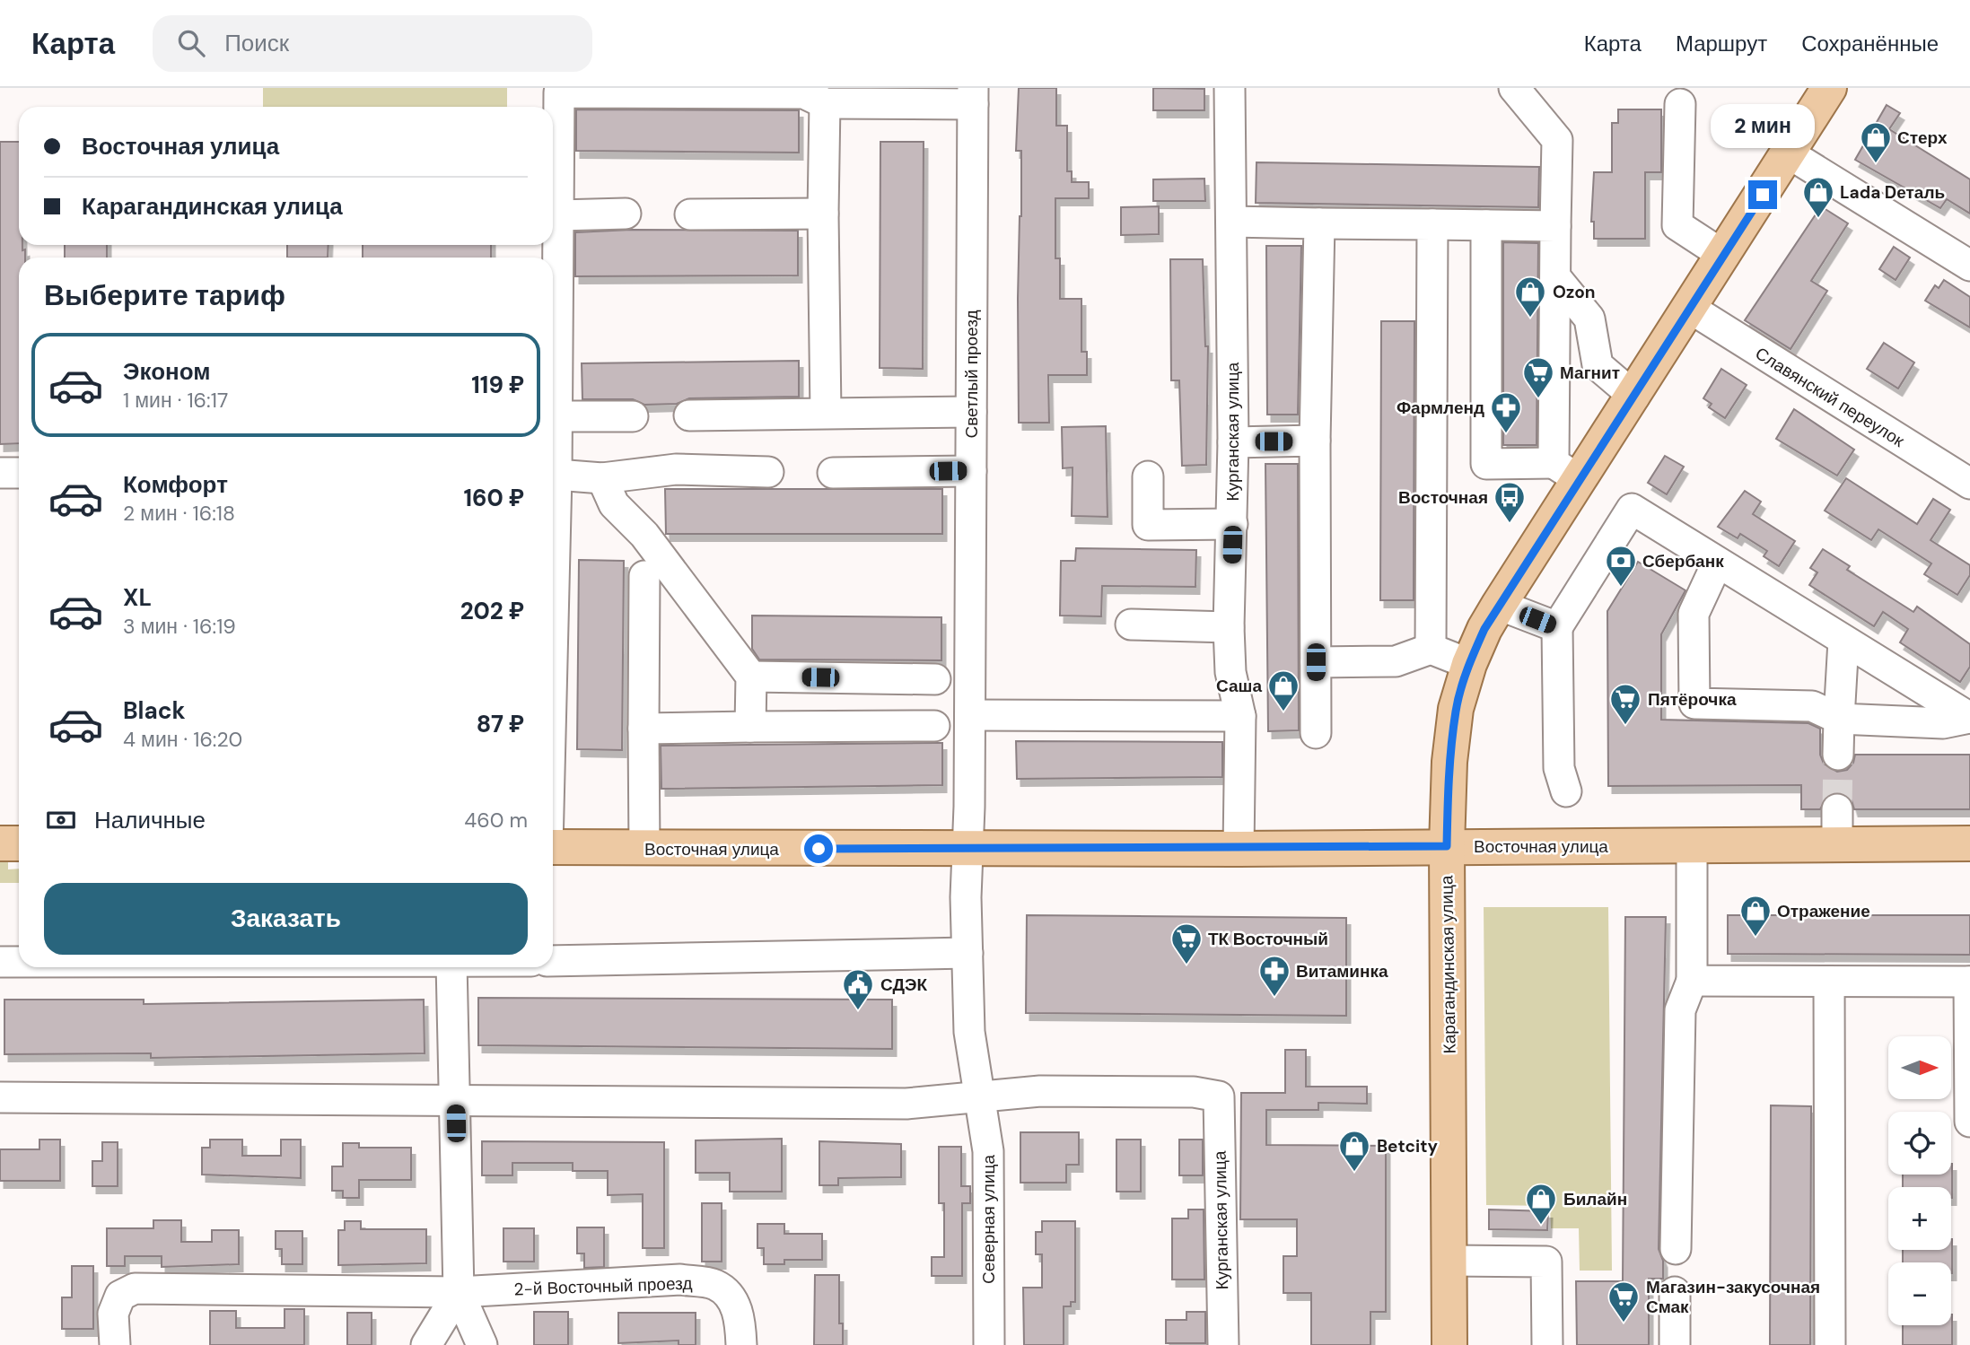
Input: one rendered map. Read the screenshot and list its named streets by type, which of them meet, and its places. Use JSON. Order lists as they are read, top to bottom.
{
  "streets": {
    "main road": ["Восточная улица", "Карагандинская улица"],
    "street": [
      "Светлый проезд",
      "Славянский переулок",
      "Курганская улица",
      "Северная улица",
      "2-й Восточный проезд"
    ]
  },
  "crossings": [
    ["Светлый проезд", "Восточная улица"],
    ["Светлый проезд", "Северная улица"],
    ["Славянский переулок", "Карагандинская улица"],
    ["Курганская улица", "Восточная улица"],
    ["Курганская улица", "Северная улица"],
    ["Восточная улица", "Карагандинская улица"]
  ],
  "places": {
    "shop": [
      "Стерх",
      "Lada Dеталь",
      "Ozon",
      "Саша",
      "Отражение",
      "Betcity",
      "Билайн"
    ],
    "supermarket": [
      "Магнит",
      "Пятёрочка",
      "ТК Восточный",
      "Магазин-закусочная Смак"
    ],
    "pharmacy": ["Фармленд", "Витаминка"],
    "bus stop": ["Восточная"],
    "bank": ["Сбербанк"],
    "public building": ["СДЭК"]
  },
  "north": "right",
  "page": {
    "header": "Карта",
    "search": "Поиск",
    "nav": ["Карта", "Маршрут", "Сохранённые"],
    "bubble": "2 мин",
    "banner": ["Восточная улица", "Карагандинская улица"],
    "heading": "Выберите тариф",
    "list": [
      {
        "name": "Эконом",
        "note": "1 мин · 16:17",
        "value": "119 ₽"
      },
      {
        "name": "Комфорт",
        "note": "2 мин · 16:18",
        "value": "160 ₽"
      },
      {
        "name": "XL",
        "note": "3 мин · 16:19",
        "value": "202 ₽"
      },
      {
        "name": "Black",
        "note": "4 мин · 16:20",
        "value": "87 ₽"
      }
    ],
    "pay": ["Наличные", "460 m"],
    "buttons": "Заказать",
    "map_buttons": ["+", "−"]
  }
}
